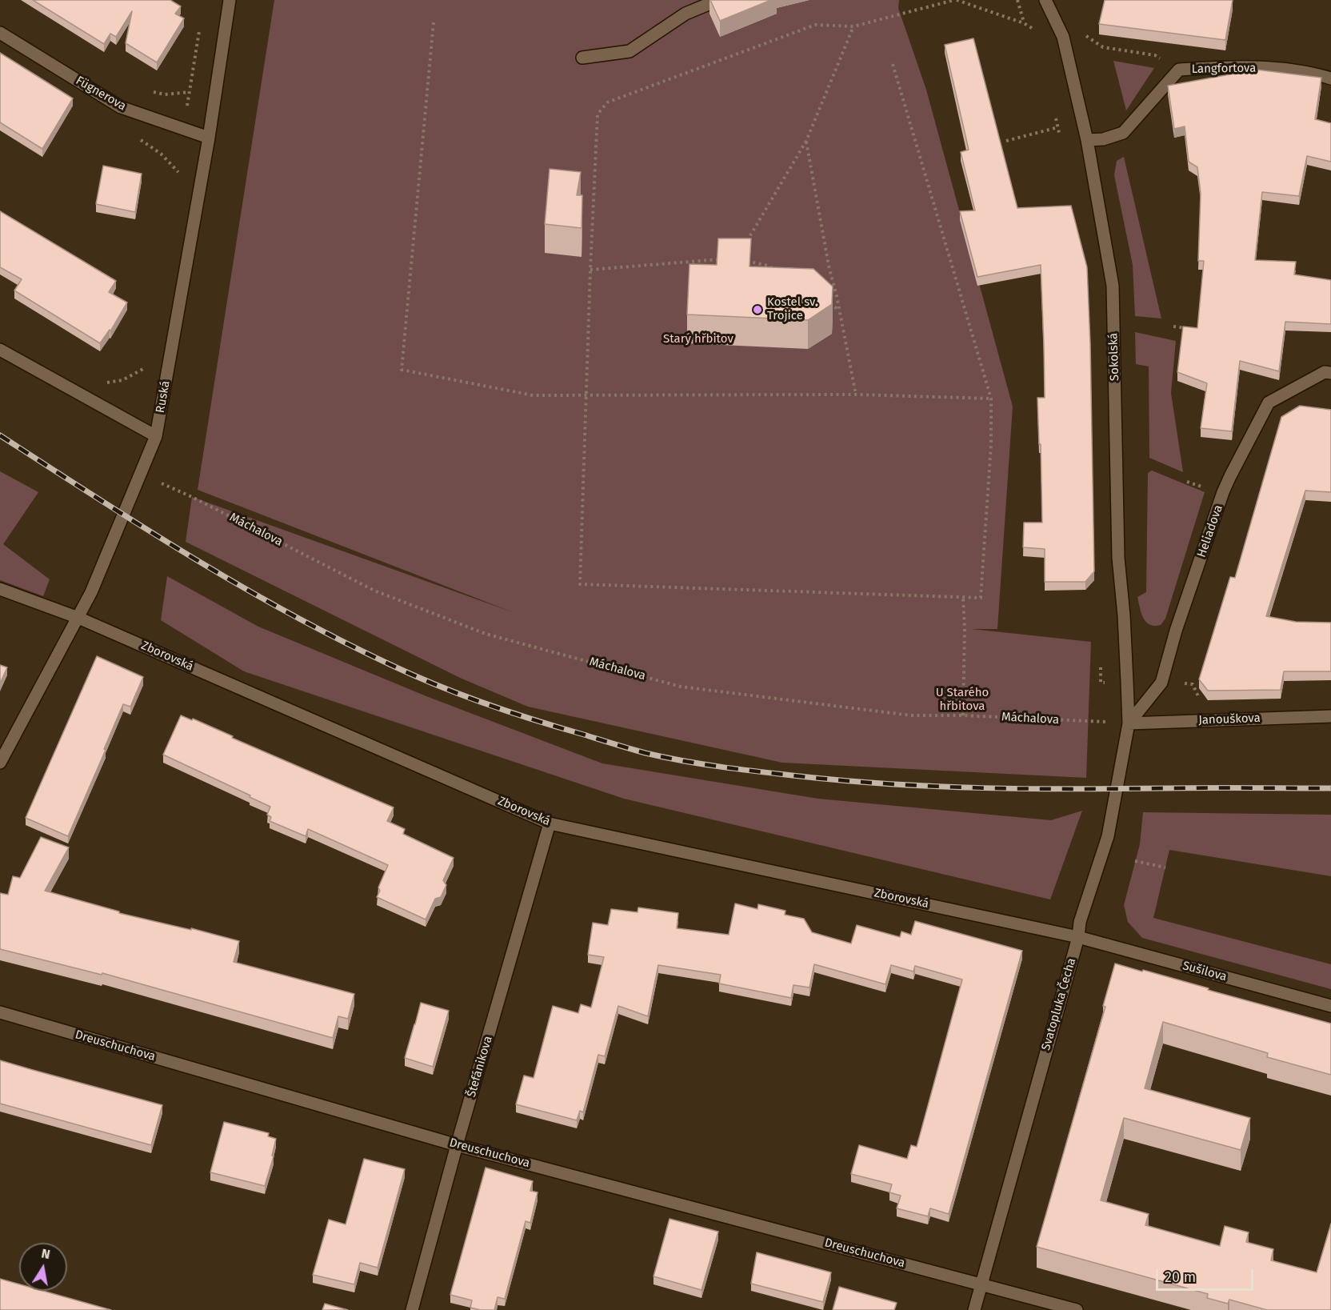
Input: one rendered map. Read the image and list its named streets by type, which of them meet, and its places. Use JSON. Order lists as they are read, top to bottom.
{
  "streets": {
    "street": [
      "Langfortova",
      "Fügnerova",
      "Sokolská",
      "Ruská",
      "Heliadova",
      "Zborovská",
      "Janouškova",
      "Sušilova",
      "Svatopluka Čecha",
      "Dreuschuchova",
      "Štefánikova"
    ],
    "path": ["Máchalova"]
  },
  "crossings": [
    ["Langfortova", "Sokolská"],
    ["Fügnerova", "Ruská"],
    ["Sokolská", "Máchalova"],
    ["Sokolská", "Heliadova"],
    ["Sokolská", "Janouškova"],
    ["Sokolská", "Svatopluka Čecha"],
    ["Ruská", "Máchalova"],
    ["Ruská", "Zborovská"],
    ["Máchalova", "Heliadova"],
    ["Máchalova", "Janouškova"],
    ["Máchalova", "Svatopluka Čecha"],
    ["Heliadova", "Janouškova"],
    ["Heliadova", "Svatopluka Čecha"],
    ["Zborovská", "Sušilova"],
    ["Zborovská", "Svatopluka Čecha"],
    ["Zborovská", "Štefánikova"],
    ["Janouškova", "Svatopluka Čecha"],
    ["Sušilova", "Svatopluka Čecha"],
    ["Svatopluka Čecha", "Dreuschuchova"],
    ["Dreuschuchova", "Štefánikova"]
  ],
  "parks": ["Starý hřbitov", "U Starého hřbitova"],
  "places": ["Kostel sv. Trojice"],
  "scale_bar": "20 m",
  "north": "top"
}
